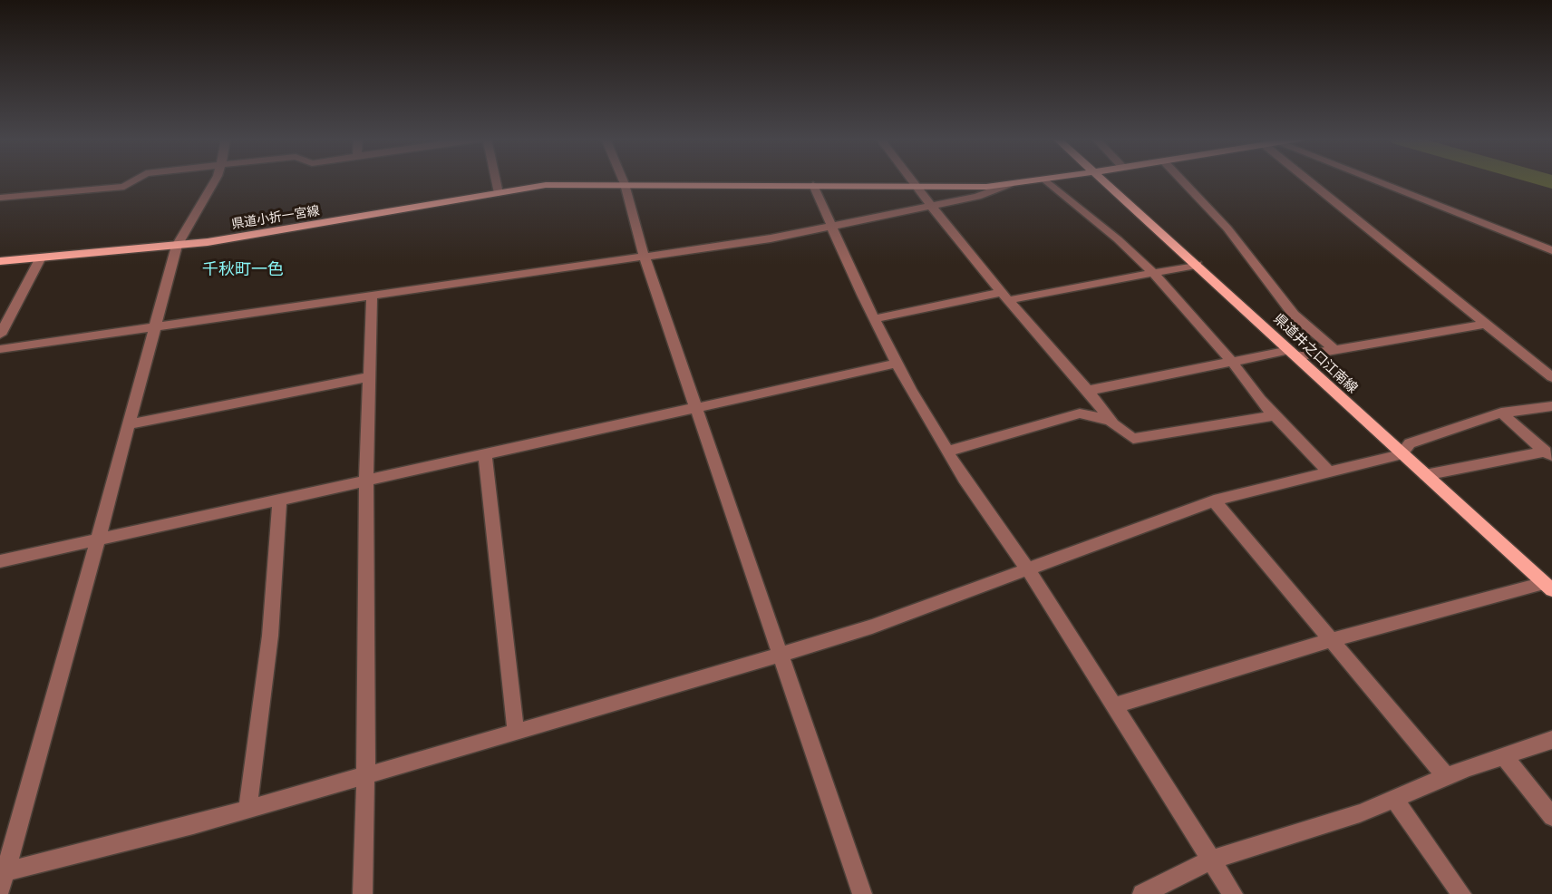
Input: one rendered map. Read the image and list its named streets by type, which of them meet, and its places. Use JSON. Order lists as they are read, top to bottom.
{
  "streets": {
    "main road": ["県道小折一宮線", "県道井之口江南線"]
  },
  "districts": ["千秋町一色"]
}
